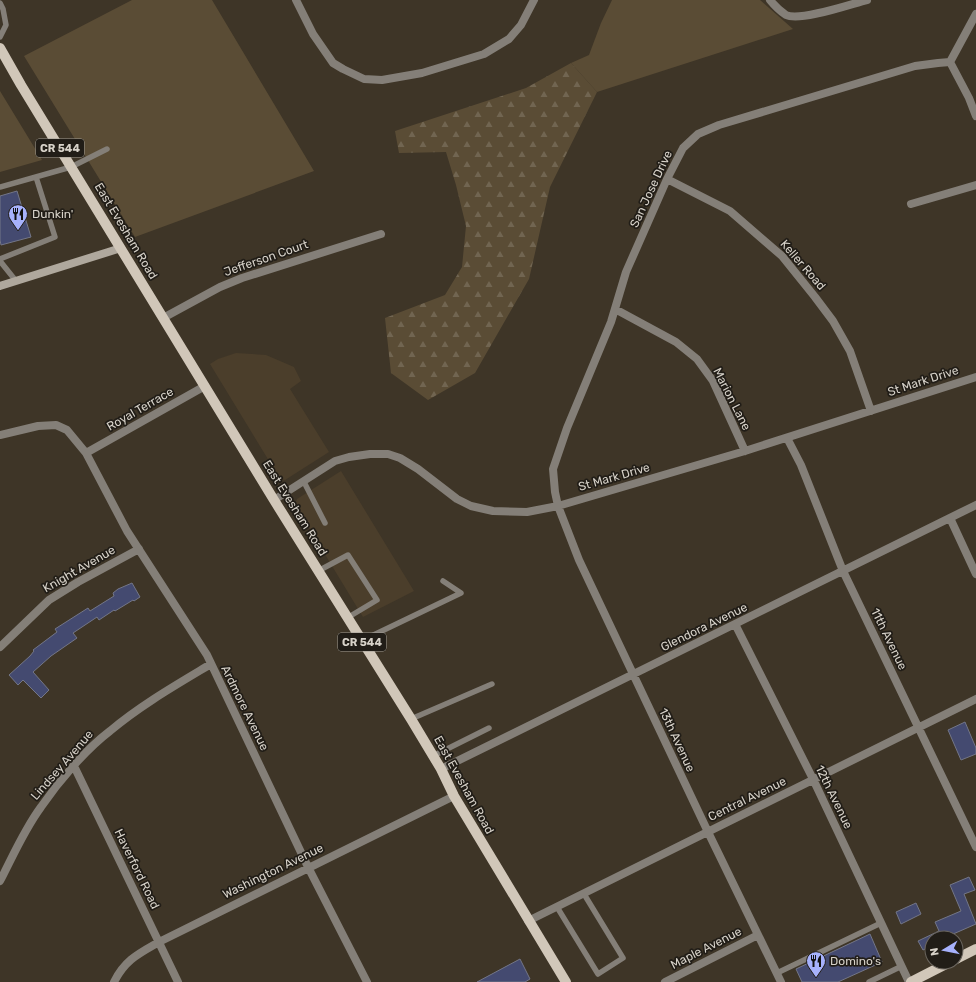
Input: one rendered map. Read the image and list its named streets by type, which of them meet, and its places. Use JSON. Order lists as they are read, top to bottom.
{
  "streets": {
    "main road": ["CR 544", "East Evesham Road"],
    "street": [
      "San Jose Drive",
      "Jefferson Court",
      "Keller Road",
      "St Mark Drive",
      "Marion Lane",
      "Royal Terrace",
      "Knight Avenue",
      "Glendora Avenue",
      "11th Avenue",
      "Ardmore Avenue",
      "13th Avenue",
      "Lindsey Avenue",
      "12th Avenue",
      "Central Avenue",
      "Haverford Road",
      "Washington Avenue",
      "Maple Avenue"
    ]
  },
  "crossings": [
    ["San Jose Drive", "Keller Road"],
    ["San Jose Drive", "St Mark Drive"],
    ["San Jose Drive", "Marion Lane"],
    ["San Jose Drive", "13th Avenue"],
    ["East Evesham Road", "Jefferson Court"],
    ["East Evesham Road", "St Mark Drive"],
    ["East Evesham Road", "Royal Terrace"],
    ["East Evesham Road", "Glendora Avenue"],
    ["East Evesham Road", "Central Avenue"],
    ["East Evesham Road", "Washington Avenue"],
    ["Keller Road", "St Mark Drive"],
    ["St Mark Drive", "Marion Lane"],
    ["St Mark Drive", "11th Avenue"],
    ["St Mark Drive", "13th Avenue"],
    ["Royal Terrace", "Ardmore Avenue"],
    ["Knight Avenue", "Ardmore Avenue"],
    ["Glendora Avenue", "11th Avenue"],
    ["Glendora Avenue", "13th Avenue"],
    ["Glendora Avenue", "12th Avenue"],
    ["11th Avenue", "Central Avenue"],
    ["Ardmore Avenue", "Lindsey Avenue"],
    ["Ardmore Avenue", "Washington Avenue"],
    ["13th Avenue", "Central Avenue"],
    ["13th Avenue", "Maple Avenue"],
    ["Lindsey Avenue", "Haverford Road"],
    ["12th Avenue", "Central Avenue"],
    ["Haverford Road", "Washington Avenue"]
  ],
  "places": {
    "restaurant": ["Dunkin'", "Domino's"]
  },
  "north": "left"
}
